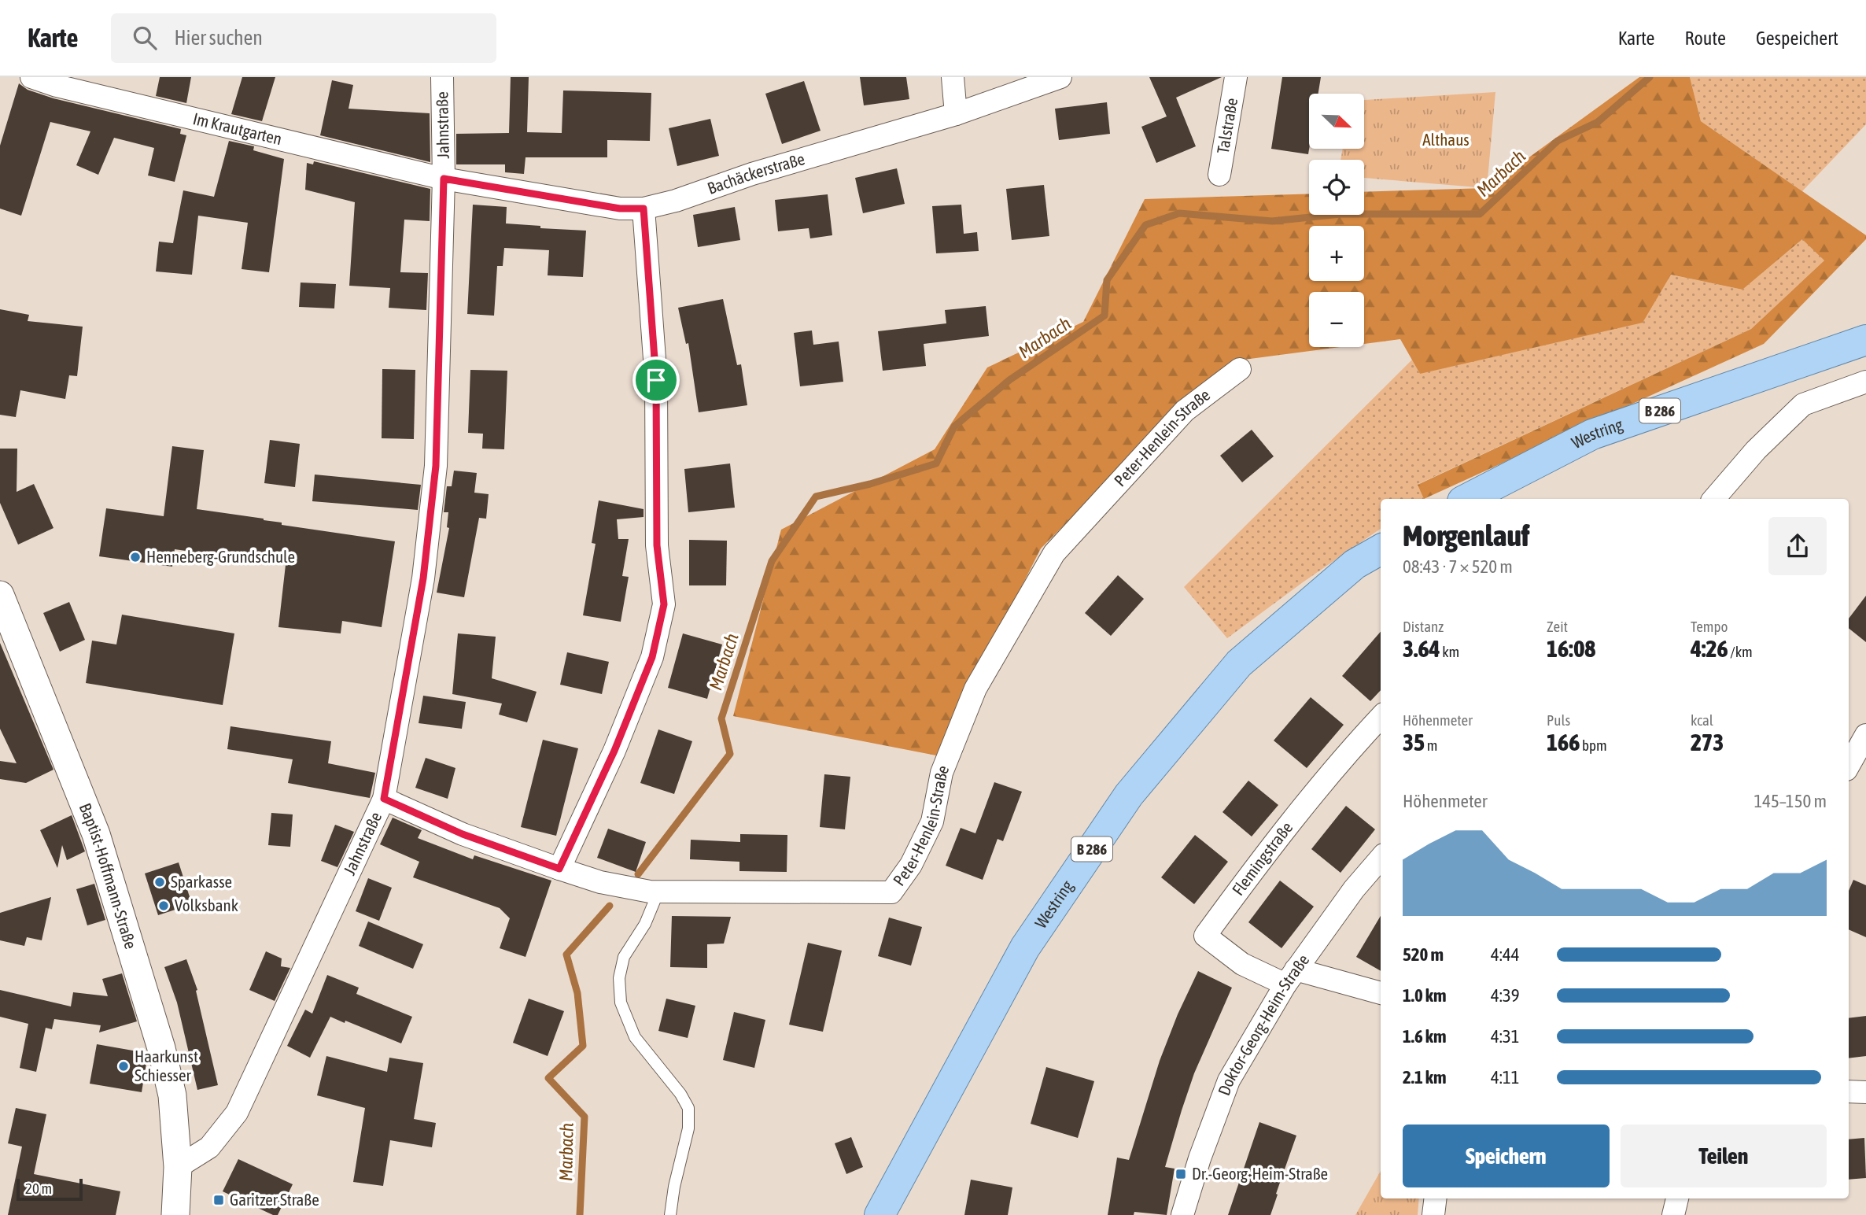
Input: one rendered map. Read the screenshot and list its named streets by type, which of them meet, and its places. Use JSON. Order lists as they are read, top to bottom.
{
  "streets": {
    "main road": ["B 286", "Westring"],
    "street": [
      "Jahnstraße",
      "Talstraße",
      "Im Krautgarten",
      "Bachäckerstraße",
      "Peter-Henlein-Straße",
      "Flemingstraße",
      "Baptist-Hoffmann-Straße",
      "Doktor-Georg-Heim-Straße"
    ]
  },
  "crossings": [
    ["Jahnstraße", "Im Krautgarten"],
    ["Jahnstraße", "Bachäckerstraße"],
    ["Jahnstraße", "Peter-Henlein-Straße"],
    ["Jahnstraße", "Baptist-Hoffmann-Straße"],
    ["Im Krautgarten", "Bachäckerstraße"],
    ["Flemingstraße", "Doktor-Georg-Heim-Straße"]
  ],
  "water": ["Marbach"],
  "parks": ["Althaus"],
  "places": {
    "other": [
      "Henneberg-Grundschule",
      "Sparkasse",
      "Volksbank",
      "Haarkunst Schiesser"
    ],
    "transit": ["Dr.-Georg-Heim-Straße", "Garitzer Straße"]
  },
  "scale_bar": "20 m",
  "north": "bottom right",
  "page": {
    "header": "Karte",
    "search": "Hier suchen",
    "nav": ["Karte", "Route", "Gespeichert"],
    "map_buttons": ["+", "−"],
    "heading": ["Morgenlauf", "08:43 · 7 × 520 m"],
    "stats": [
      ["Distanz", "3.64 km"],
      ["Zeit", "16:08"],
      ["Tempo", "4:26 /km"],
      ["Höhenmeter", "35 m"],
      ["Puls", "166 bpm"],
      ["kcal", "273"]
    ],
    "chart": ["Höhenmeter", "145–150 m"],
    "list": [
      {
        "name": "520 m",
        "note": "4:44"
      },
      {
        "name": "1.0 km",
        "note": "4:39"
      },
      {
        "name": "1.6 km",
        "note": "4:31"
      },
      {
        "name": "2.1 km",
        "note": "4:11"
      }
    ],
    "buttons": ["Speichern", "Teilen"],
    "scale": "20 m"
  }
}
